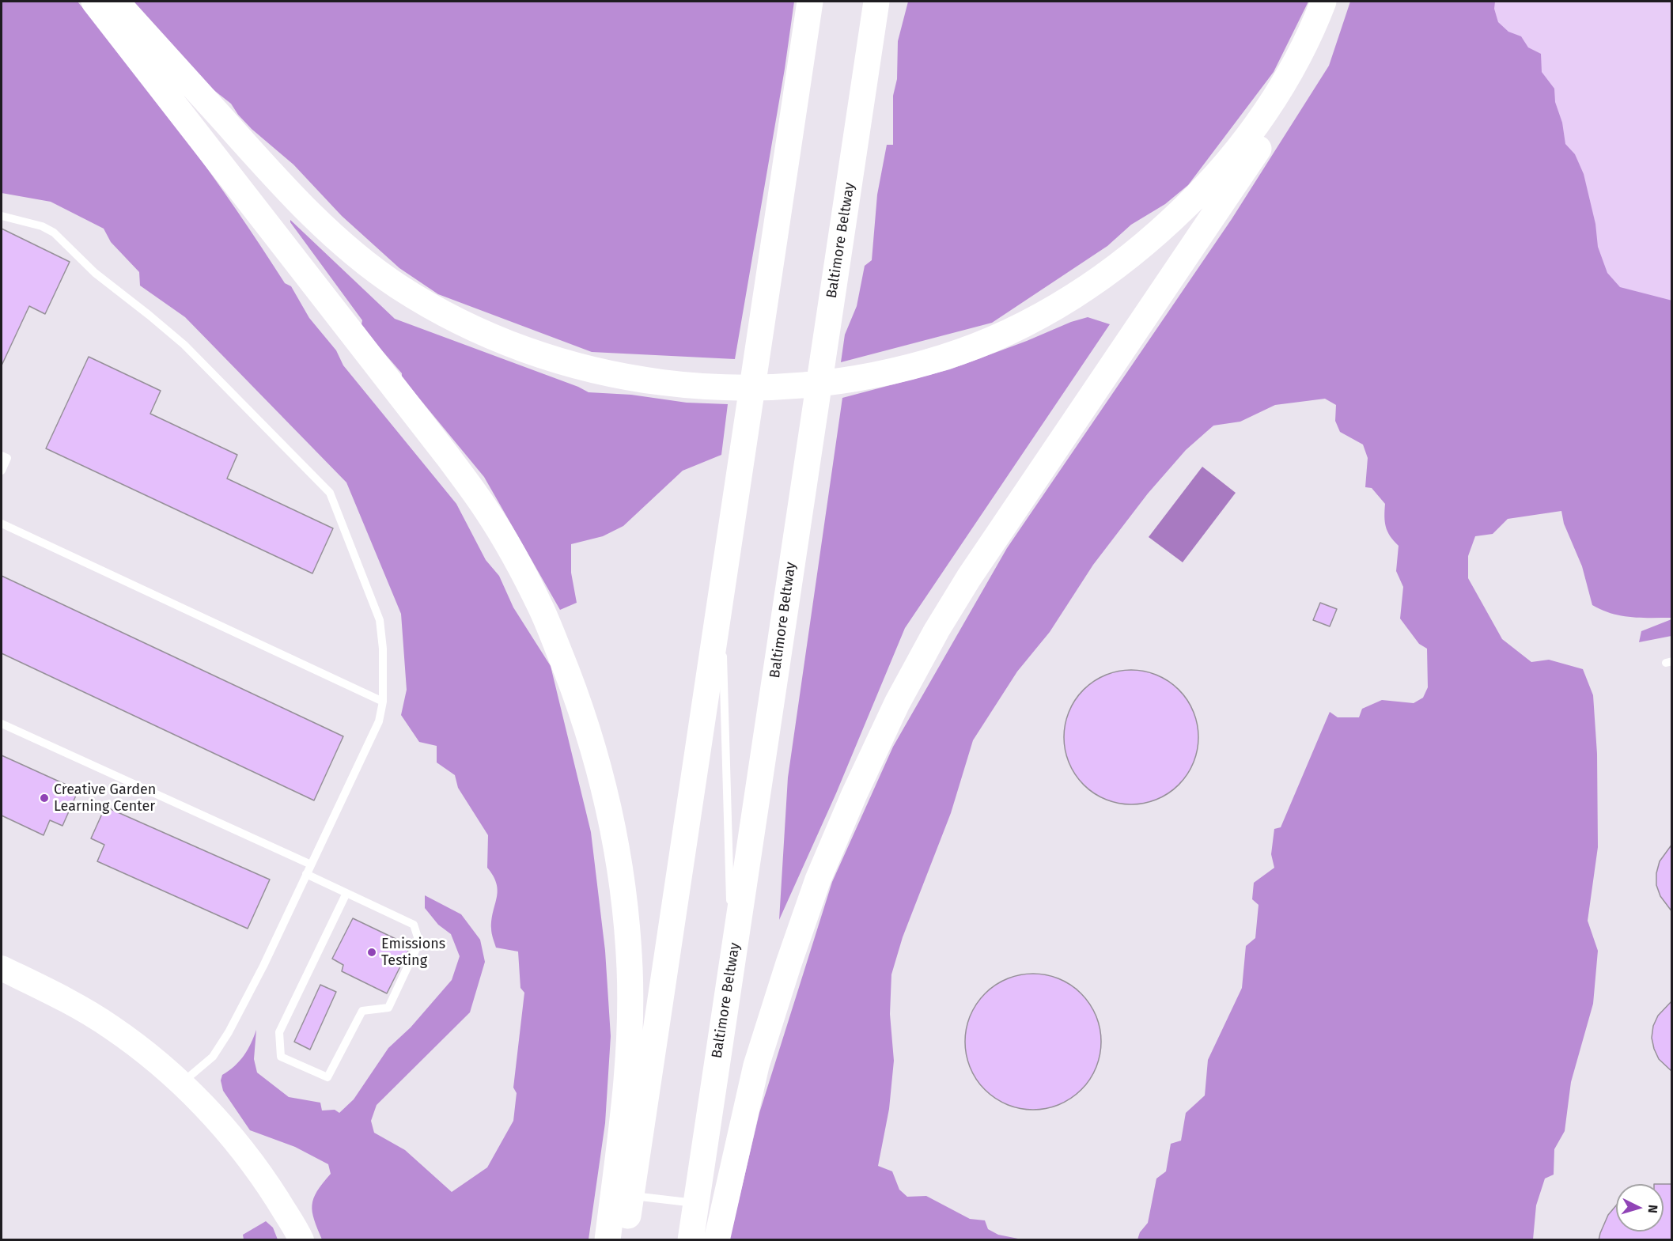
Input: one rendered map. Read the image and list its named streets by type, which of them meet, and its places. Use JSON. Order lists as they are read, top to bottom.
{
  "streets": {
    "highway": ["Baltimore Beltway"]
  },
  "places": ["Creative Garden Learning Center", "Emissions Testing"],
  "north": "right"
}
